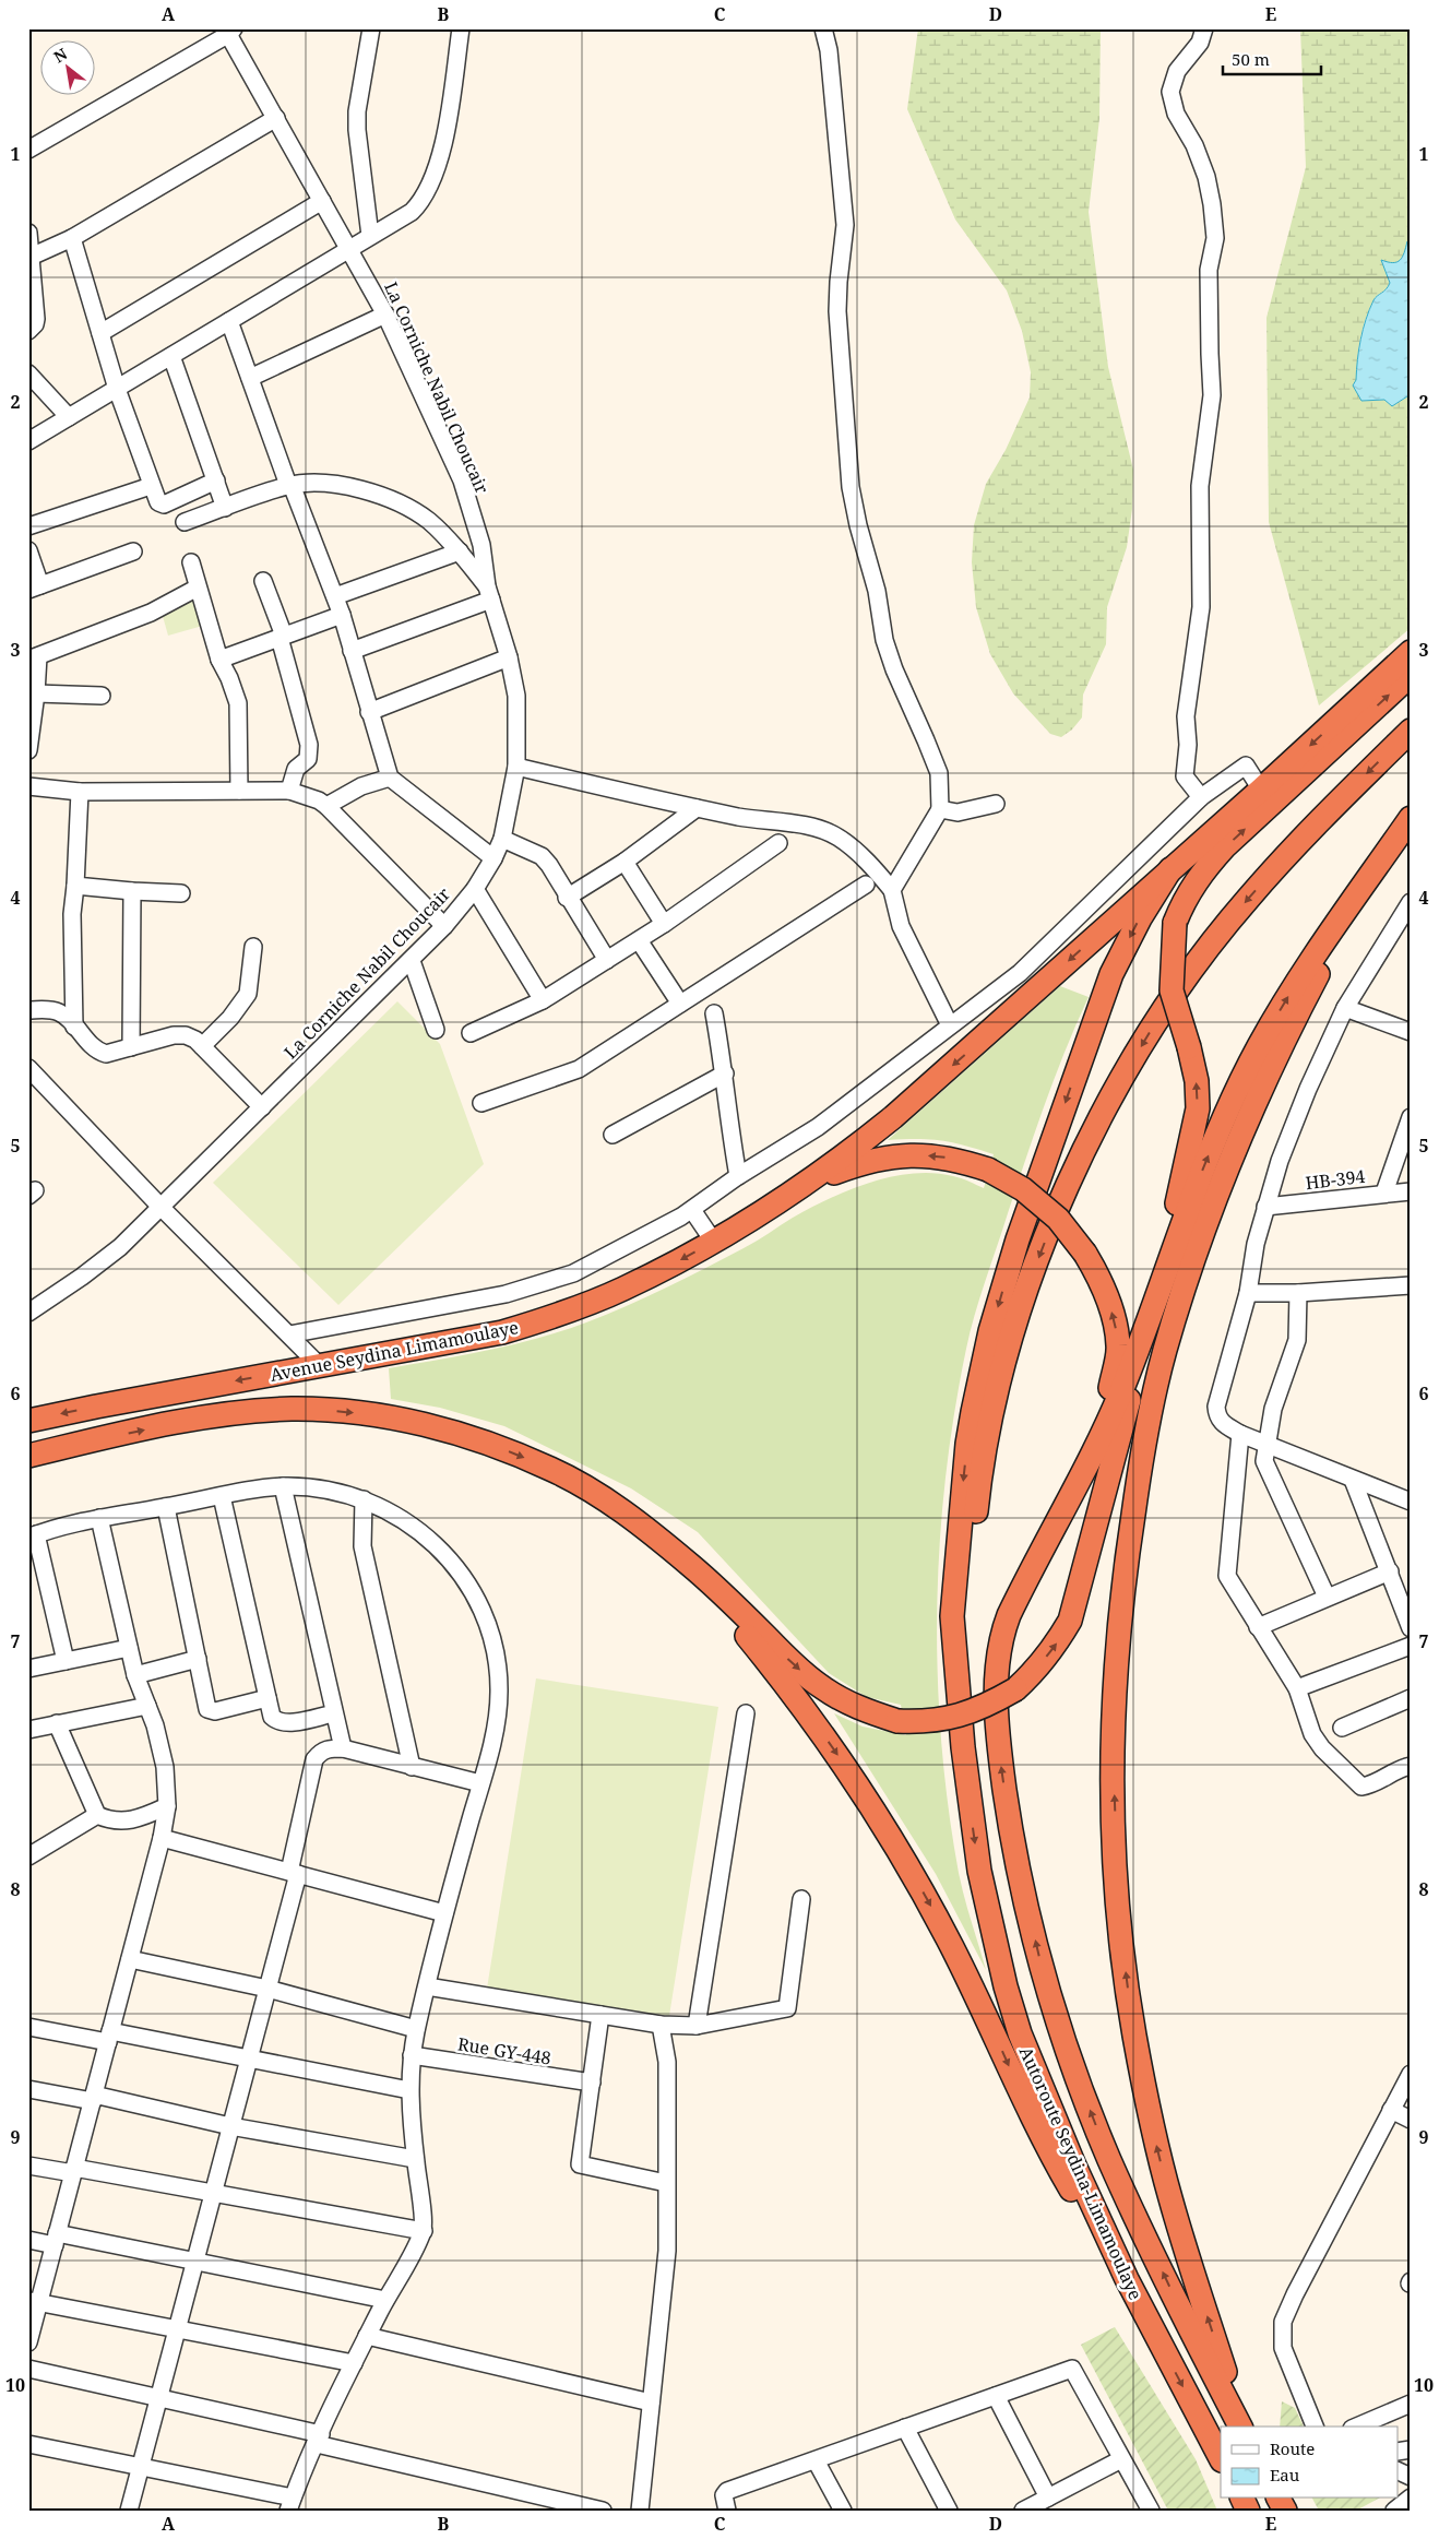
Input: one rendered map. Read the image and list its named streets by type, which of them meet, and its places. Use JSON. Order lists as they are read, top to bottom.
{
  "streets": {
    "highway": ["Avenue Seydina Limamoulaye", "Autoroute Seydina-Limamoulaye"],
    "street": ["La Corniche Nabil Choucair", "HB-394", "Rue GY-448"]
  },
  "legend": ["Route", "Eau"],
  "scale_bar": "50 m",
  "north": "top left",
  "grid": {
    "columns": [
      "A",
      "B",
      "C",
      "D",
      "E"
    ],
    "rows": [
      "1",
      "2",
      "3",
      "4",
      "5",
      "6",
      "7",
      "8",
      "9",
      "10"
    ]
  }
}
